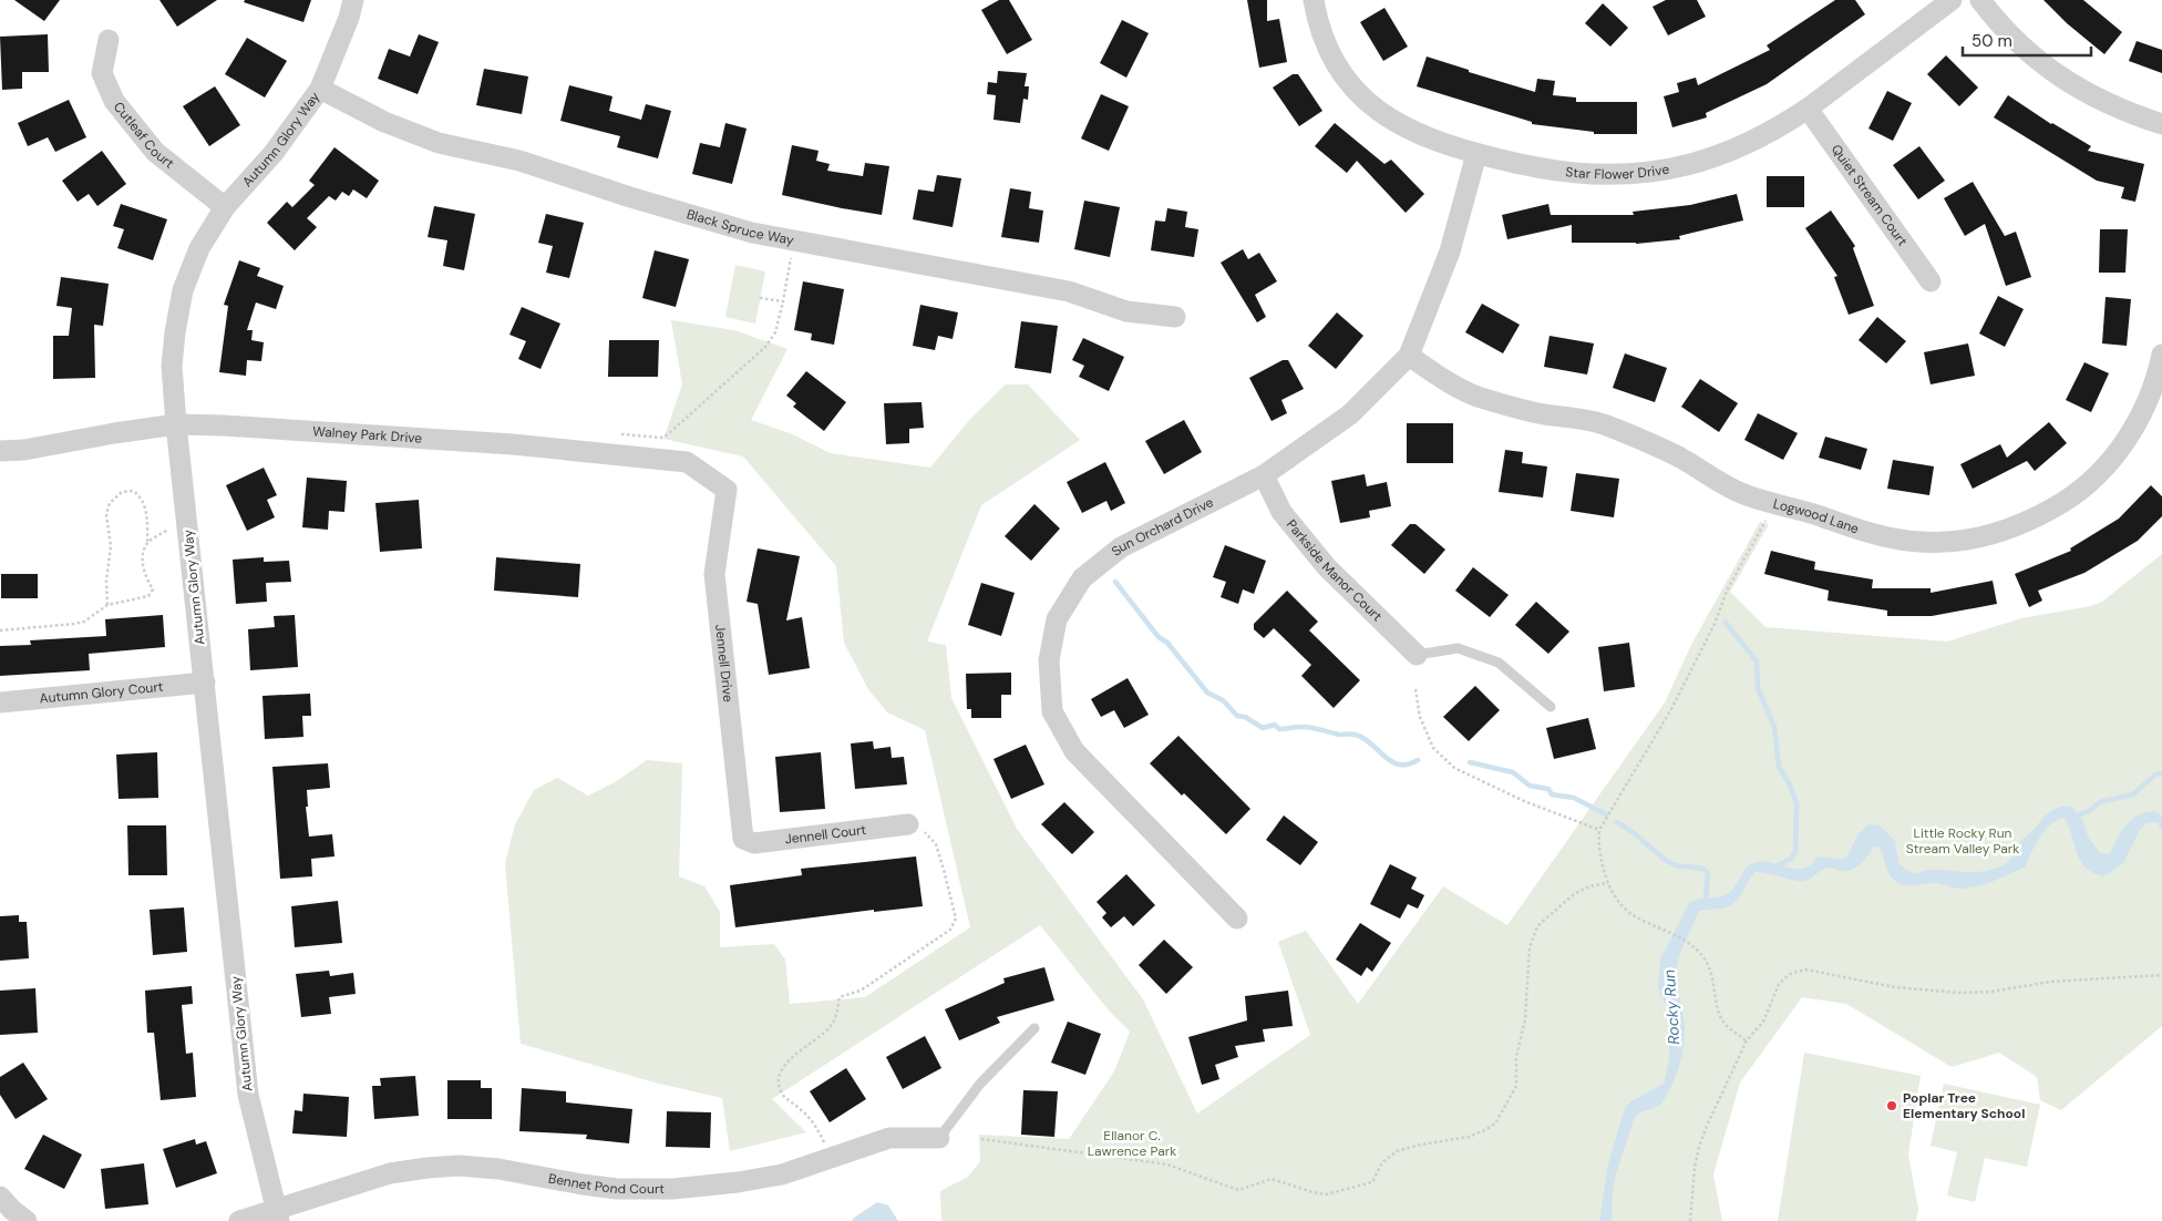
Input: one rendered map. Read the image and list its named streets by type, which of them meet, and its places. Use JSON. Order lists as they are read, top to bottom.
{
  "streets": {
    "street": [
      "Cutleaf Court",
      "Autumn Glory Way",
      "Star Flower Drive",
      "Quiet Stream Court",
      "Black Spruce Way",
      "Walney Park Drive",
      "Logwood Lane",
      "Sun Orchard Drive",
      "Parkside Manor Court",
      "Jennell Drive",
      "Autumn Glory Court",
      "Jennell Court",
      "Bennet Pond Court"
    ]
  },
  "crossings": [
    ["Cutleaf Court", "Autumn Glory Way"],
    ["Autumn Glory Way", "Black Spruce Way"],
    ["Autumn Glory Way", "Walney Park Drive"],
    ["Autumn Glory Way", "Autumn Glory Court"],
    ["Autumn Glory Way", "Bennet Pond Court"],
    ["Star Flower Drive", "Quiet Stream Court"],
    ["Star Flower Drive", "Sun Orchard Drive"],
    ["Walney Park Drive", "Jennell Drive"],
    ["Logwood Lane", "Sun Orchard Drive"],
    ["Sun Orchard Drive", "Parkside Manor Court"],
    ["Jennell Drive", "Jennell Court"]
  ],
  "water": ["Rocky Run"],
  "parks": ["Little Rocky Run Stream Valley Park", "Ellanor C. Lawrence Park"],
  "places": ["Poplar Tree Elementary School"],
  "scale_bar": "50 m"
}
